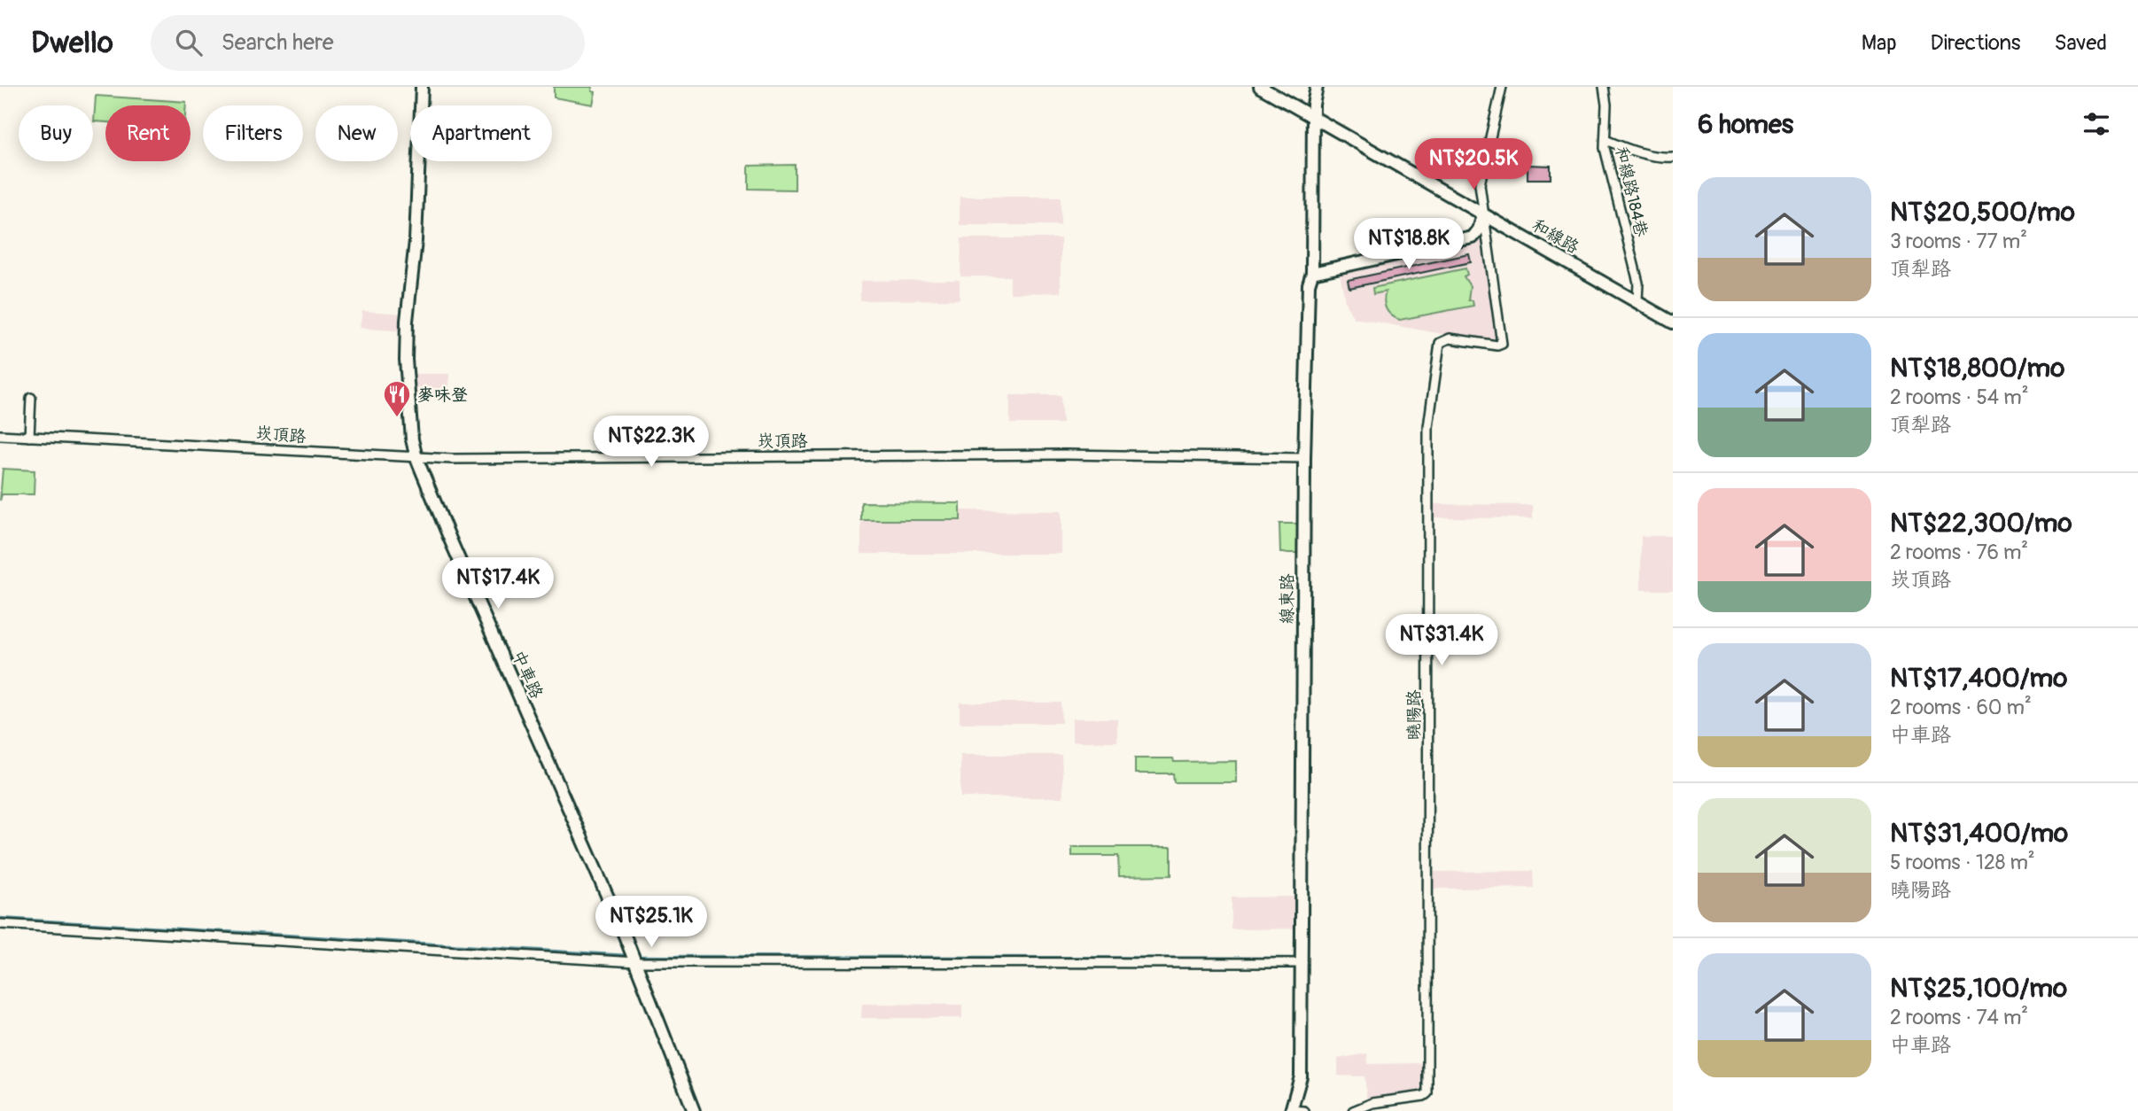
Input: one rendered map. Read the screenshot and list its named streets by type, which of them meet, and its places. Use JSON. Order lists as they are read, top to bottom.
{
  "streets": {
    "street": [
      "和線路184巷",
      "和線路",
      "崁頂路",
      "線東路",
      "中車路",
      "曉陽路"
    ]
  },
  "crossings": [
    ["和線路184巷", "和線路"],
    ["和線路", "線東路"],
    ["和線路", "曉陽路"],
    ["崁頂路", "線東路"],
    ["崁頂路", "中車路"]
  ],
  "places": {
    "restaurant": ["麥味登"]
  },
  "page": {
    "header": "Dwello",
    "search": "Search here",
    "nav": ["Map", "Directions", "Saved"],
    "heading": "6 homes",
    "chip": [
      "Buy",
      "Rent",
      "Filters",
      "New",
      "Apartment"
    ],
    "price": [
      "NT$20.5K",
      "NT$18.8K",
      "NT$22.3K",
      "NT$17.4K",
      "NT$31.4K",
      "NT$25.1K"
    ],
    "list": [
      {
        "name": "NT$20,500/mo",
        "note": "3 rooms · 77 m² · 頂犁路"
      },
      {
        "name": "NT$18,800/mo",
        "note": "2 rooms · 54 m² · 頂犁路"
      },
      {
        "name": "NT$22,300/mo",
        "note": "2 rooms · 76 m² · 崁頂路"
      },
      {
        "name": "NT$17,400/mo",
        "note": "2 rooms · 60 m² · 中車路"
      },
      {
        "name": "NT$31,400/mo",
        "note": "5 rooms · 128 m² · 曉陽路"
      },
      {
        "name": "NT$25,100/mo",
        "note": "2 rooms · 74 m² · 中車路"
      }
    ]
  }
}
